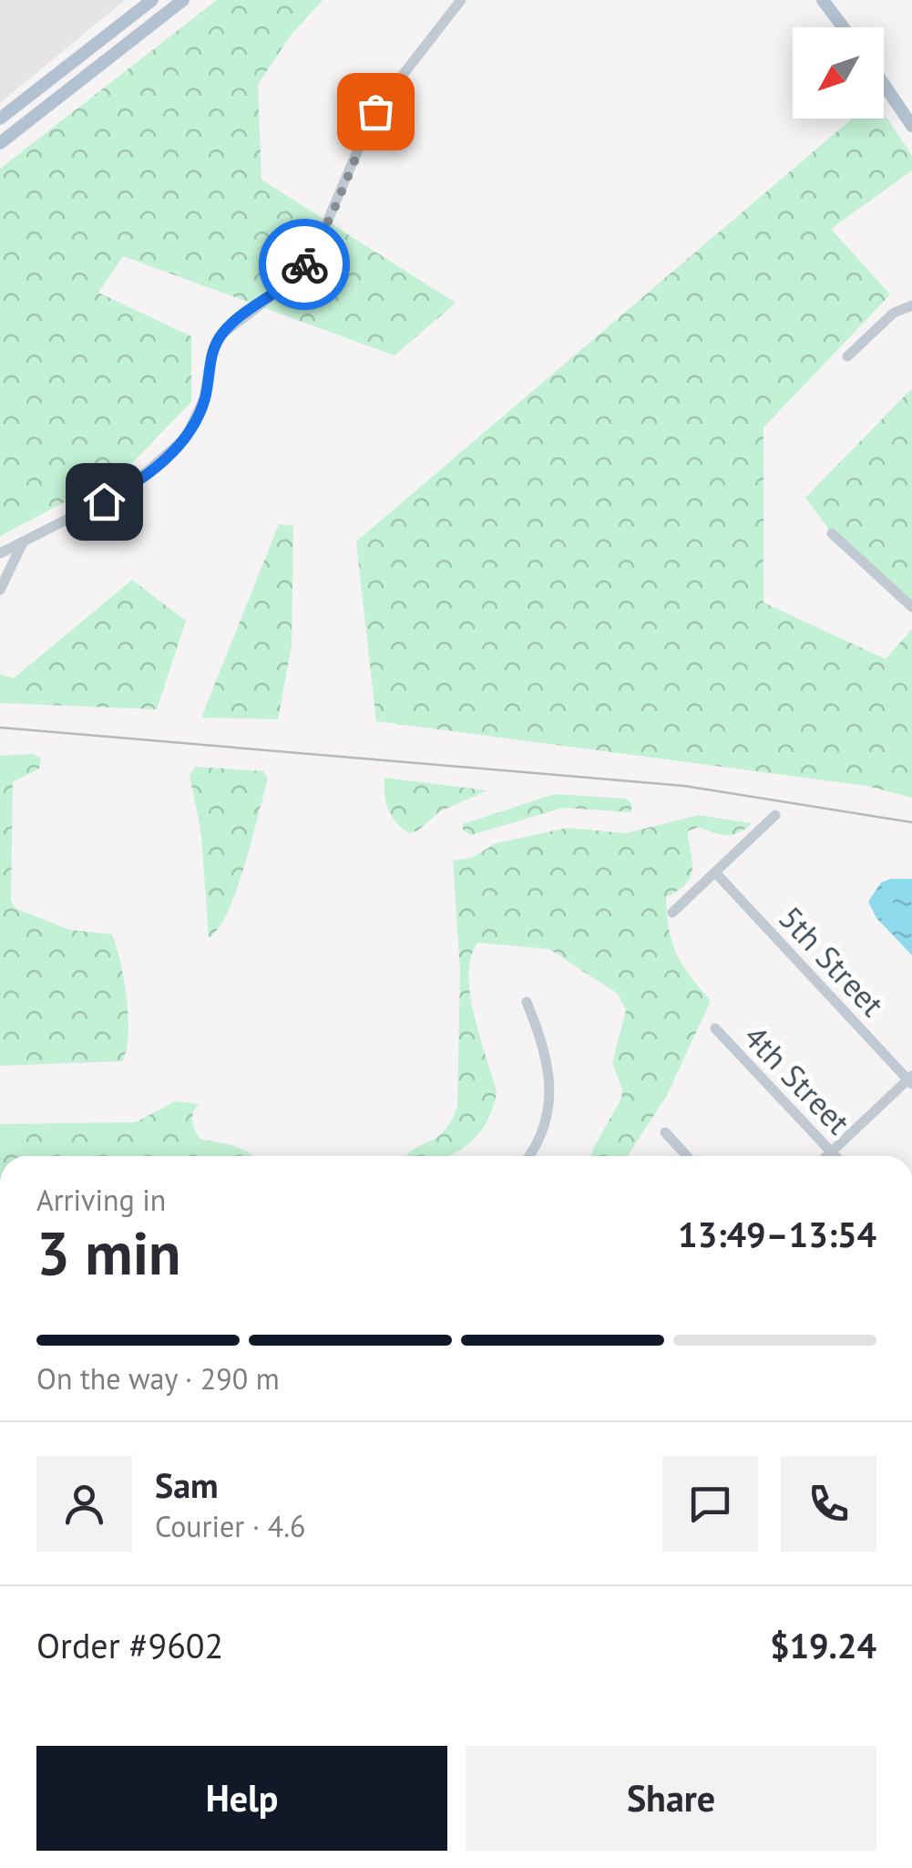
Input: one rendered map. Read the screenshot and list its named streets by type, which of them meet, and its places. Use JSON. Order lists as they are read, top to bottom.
{
  "streets": {
    "street": ["5th Street", "4th Street"]
  },
  "north": "bottom left",
  "page": {
    "heading": ["3 min", "Arriving in", "13:49–13:54"],
    "panel": [
      "Sam",
      "Courier · 4.6",
      "Order #9602",
      "$19.24"
    ],
    "bar": "On the way · 290 m",
    "buttons": ["Help", "Share"]
  }
}
